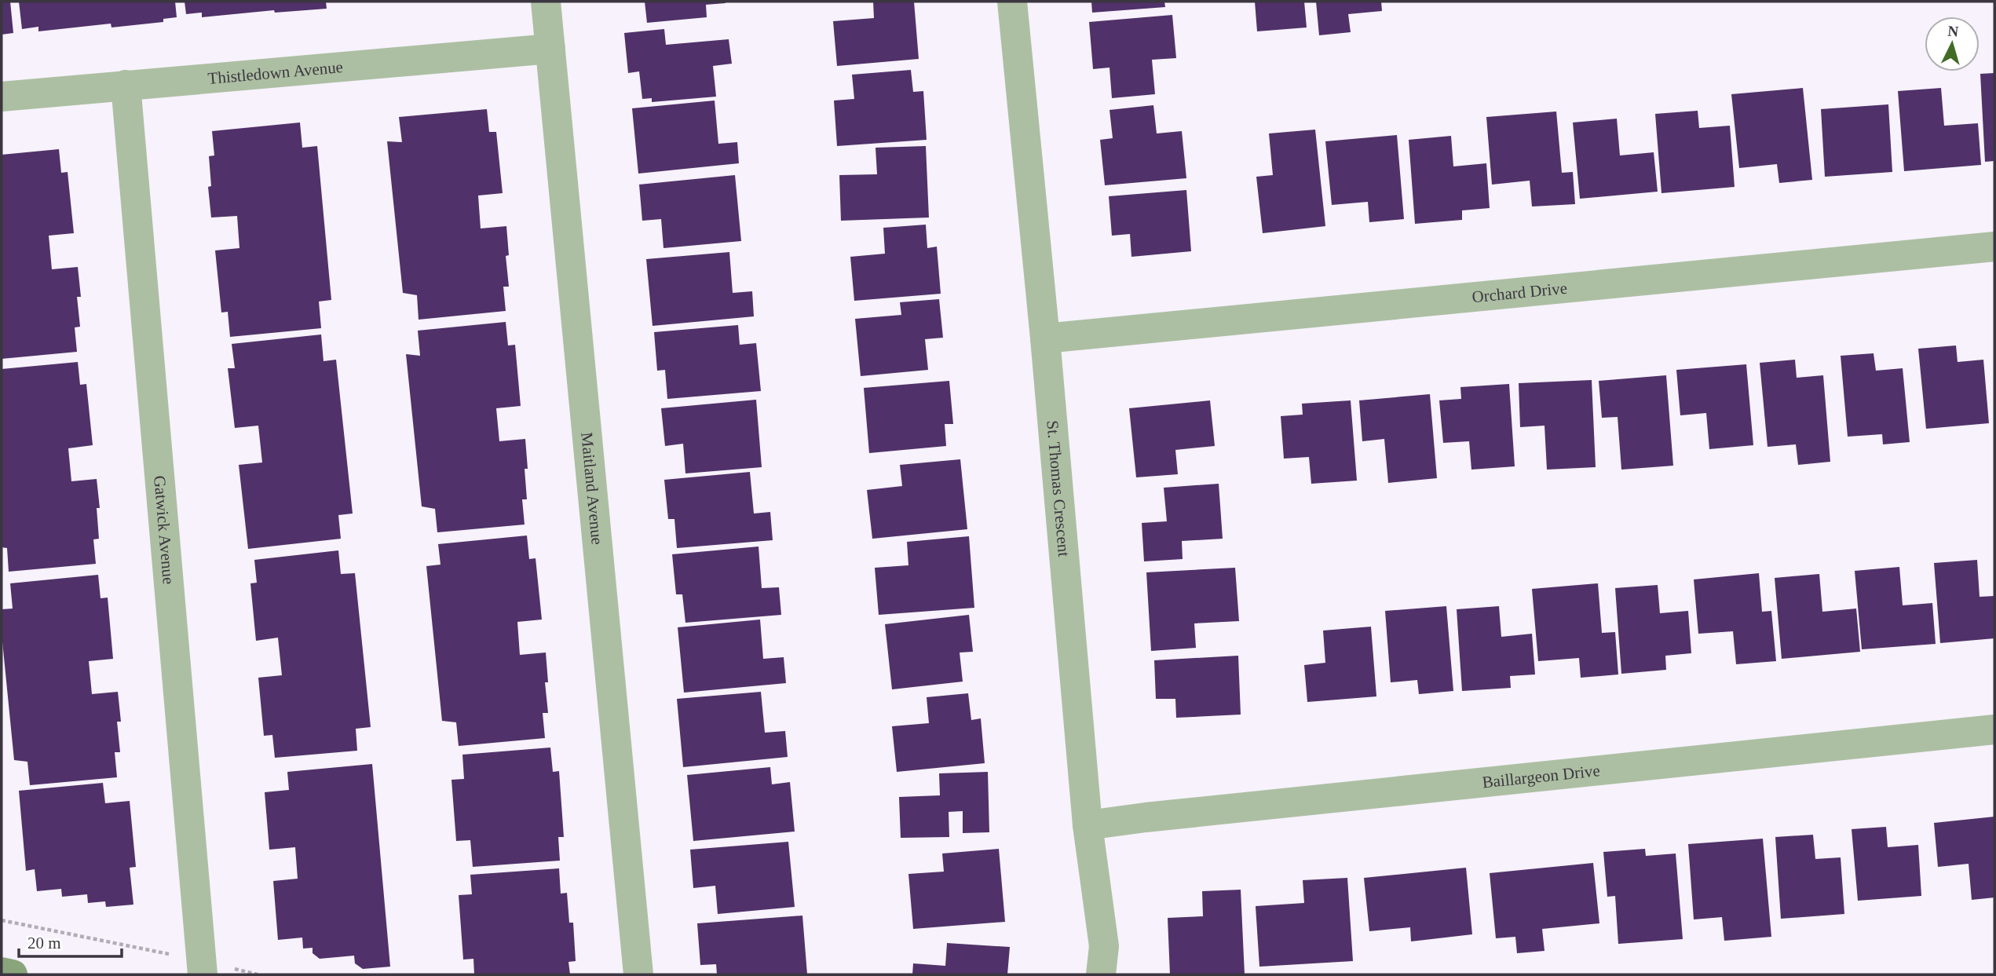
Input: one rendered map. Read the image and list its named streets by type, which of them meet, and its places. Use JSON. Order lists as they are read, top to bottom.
{
  "streets": {
    "street": [
      "Thistledown Avenue",
      "Orchard Drive",
      "Maitland Avenue",
      "St. Thomas Crescent",
      "Gatwick Avenue",
      "Baillargeon Drive"
    ]
  },
  "crossings": [
    ["Thistledown Avenue", "Maitland Avenue"],
    ["Thistledown Avenue", "Gatwick Avenue"],
    ["Orchard Drive", "St. Thomas Crescent"],
    ["St. Thomas Crescent", "Baillargeon Drive"]
  ],
  "scale_bar": "20 m",
  "north": "top"
}
